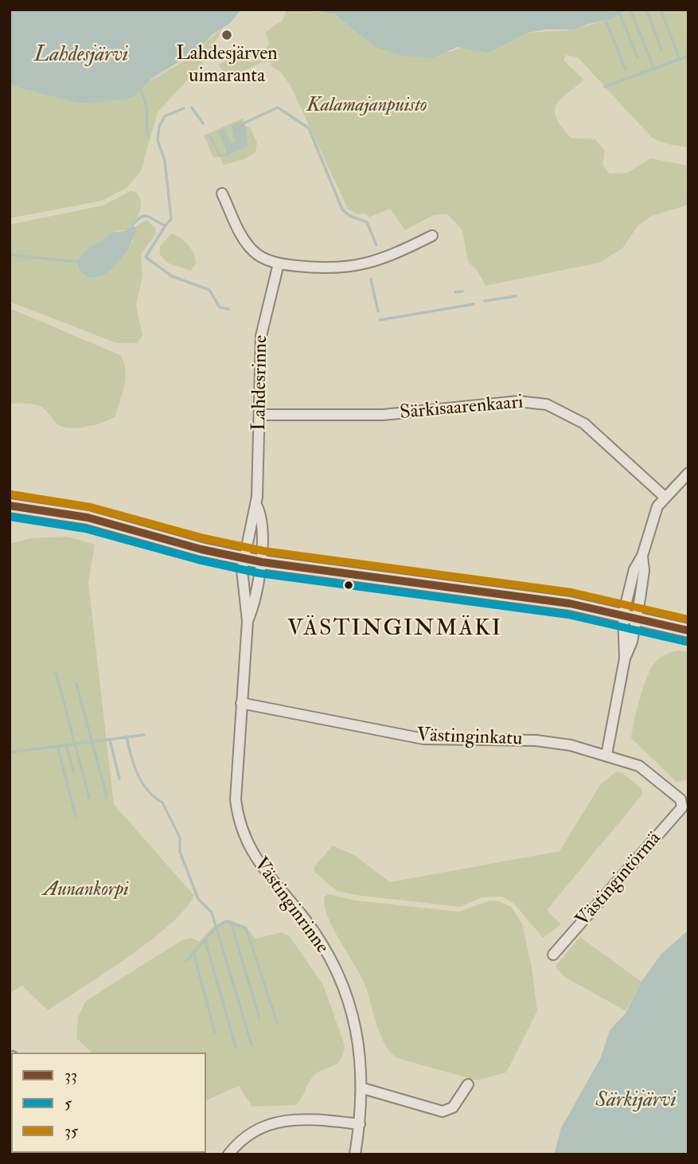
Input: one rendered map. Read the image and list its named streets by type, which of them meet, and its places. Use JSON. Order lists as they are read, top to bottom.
{
  "streets": {
    "street": [
      "Lahdesrinne",
      "Särkisaarenkaari",
      "Västinginkatu",
      "Västingintörmä",
      "Västinginrinne"
    ]
  },
  "crossings": [
    ["Lahdesrinne", "Särkisaarenkaari"],
    ["Lahdesrinne", "Västinginrinne"],
    ["Västinginkatu", "Västingintörmä"],
    ["Västinginkatu", "Västinginrinne"]
  ],
  "districts": ["VÄSTINGINMÄKI"],
  "water": ["Lahdesjärvi", "Särkijärvi"],
  "parks": ["Kalamajanpuisto", "Aunankorpi"],
  "places": ["Lahdesjärven uimaranta"],
  "lines": ["transit line 35", "transit line 33", "transit line 5"],
  "legend": ["33", "5", "35"]
}
